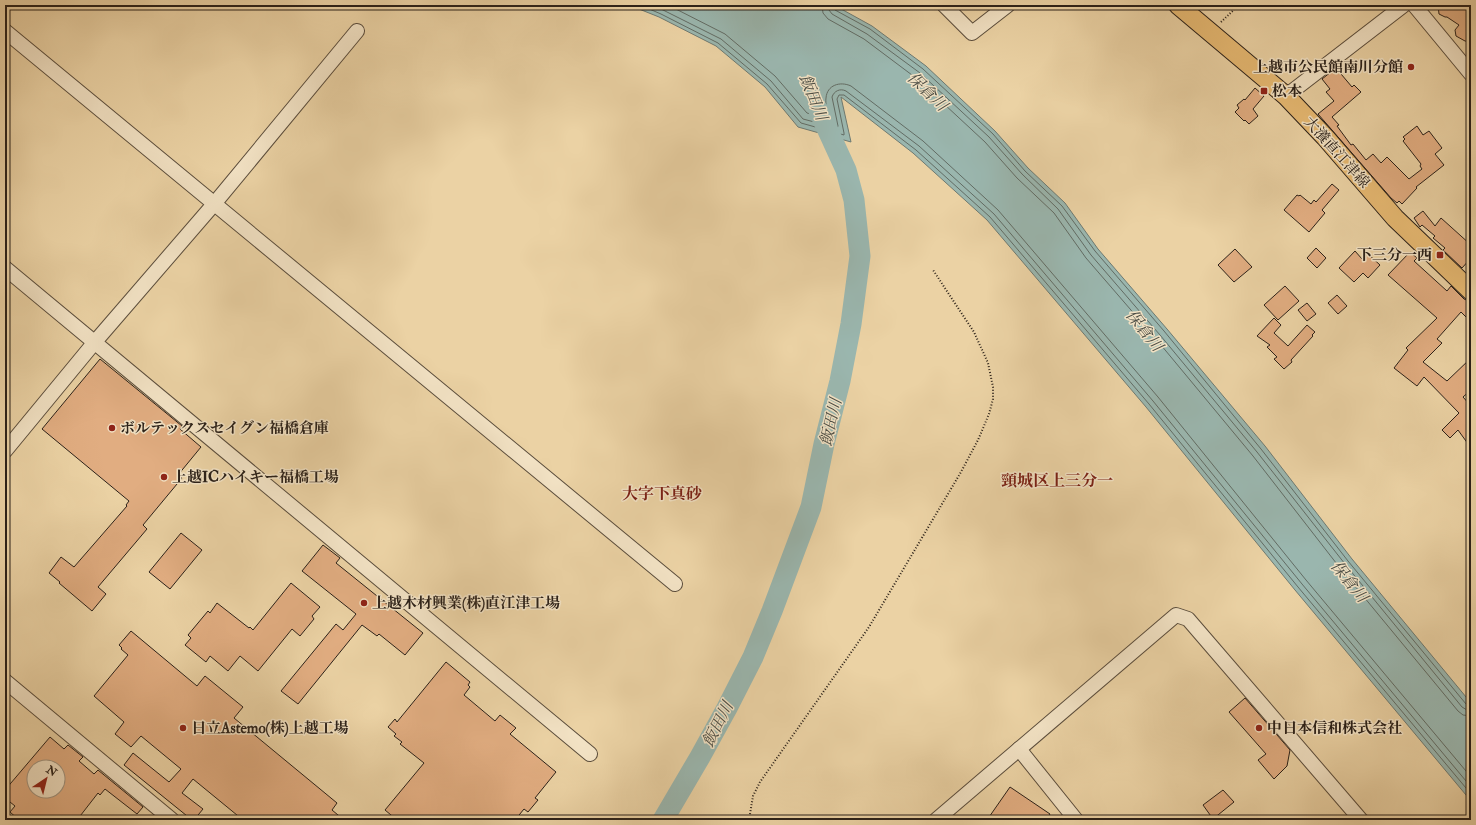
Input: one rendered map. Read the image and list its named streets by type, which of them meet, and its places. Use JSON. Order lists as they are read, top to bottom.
{
  "streets": {
    "main road": ["大瀁直江津線"]
  },
  "districts": ["頸城区上三分一", "大字下真砂"],
  "water": ["保倉川", "飯田川"],
  "places": {
    "other": [
      "上越市公民館南川分館",
      "ボルテックスセイグン福橋倉庫",
      "上越ICハイキー福橋工場",
      "上越木材興業(株)直江津工場",
      "日立Astemo(株)上越工場",
      "中日本信和株式会社"
    ],
    "transit": ["松本", "下三分一西"]
  },
  "north": "top right"
}
